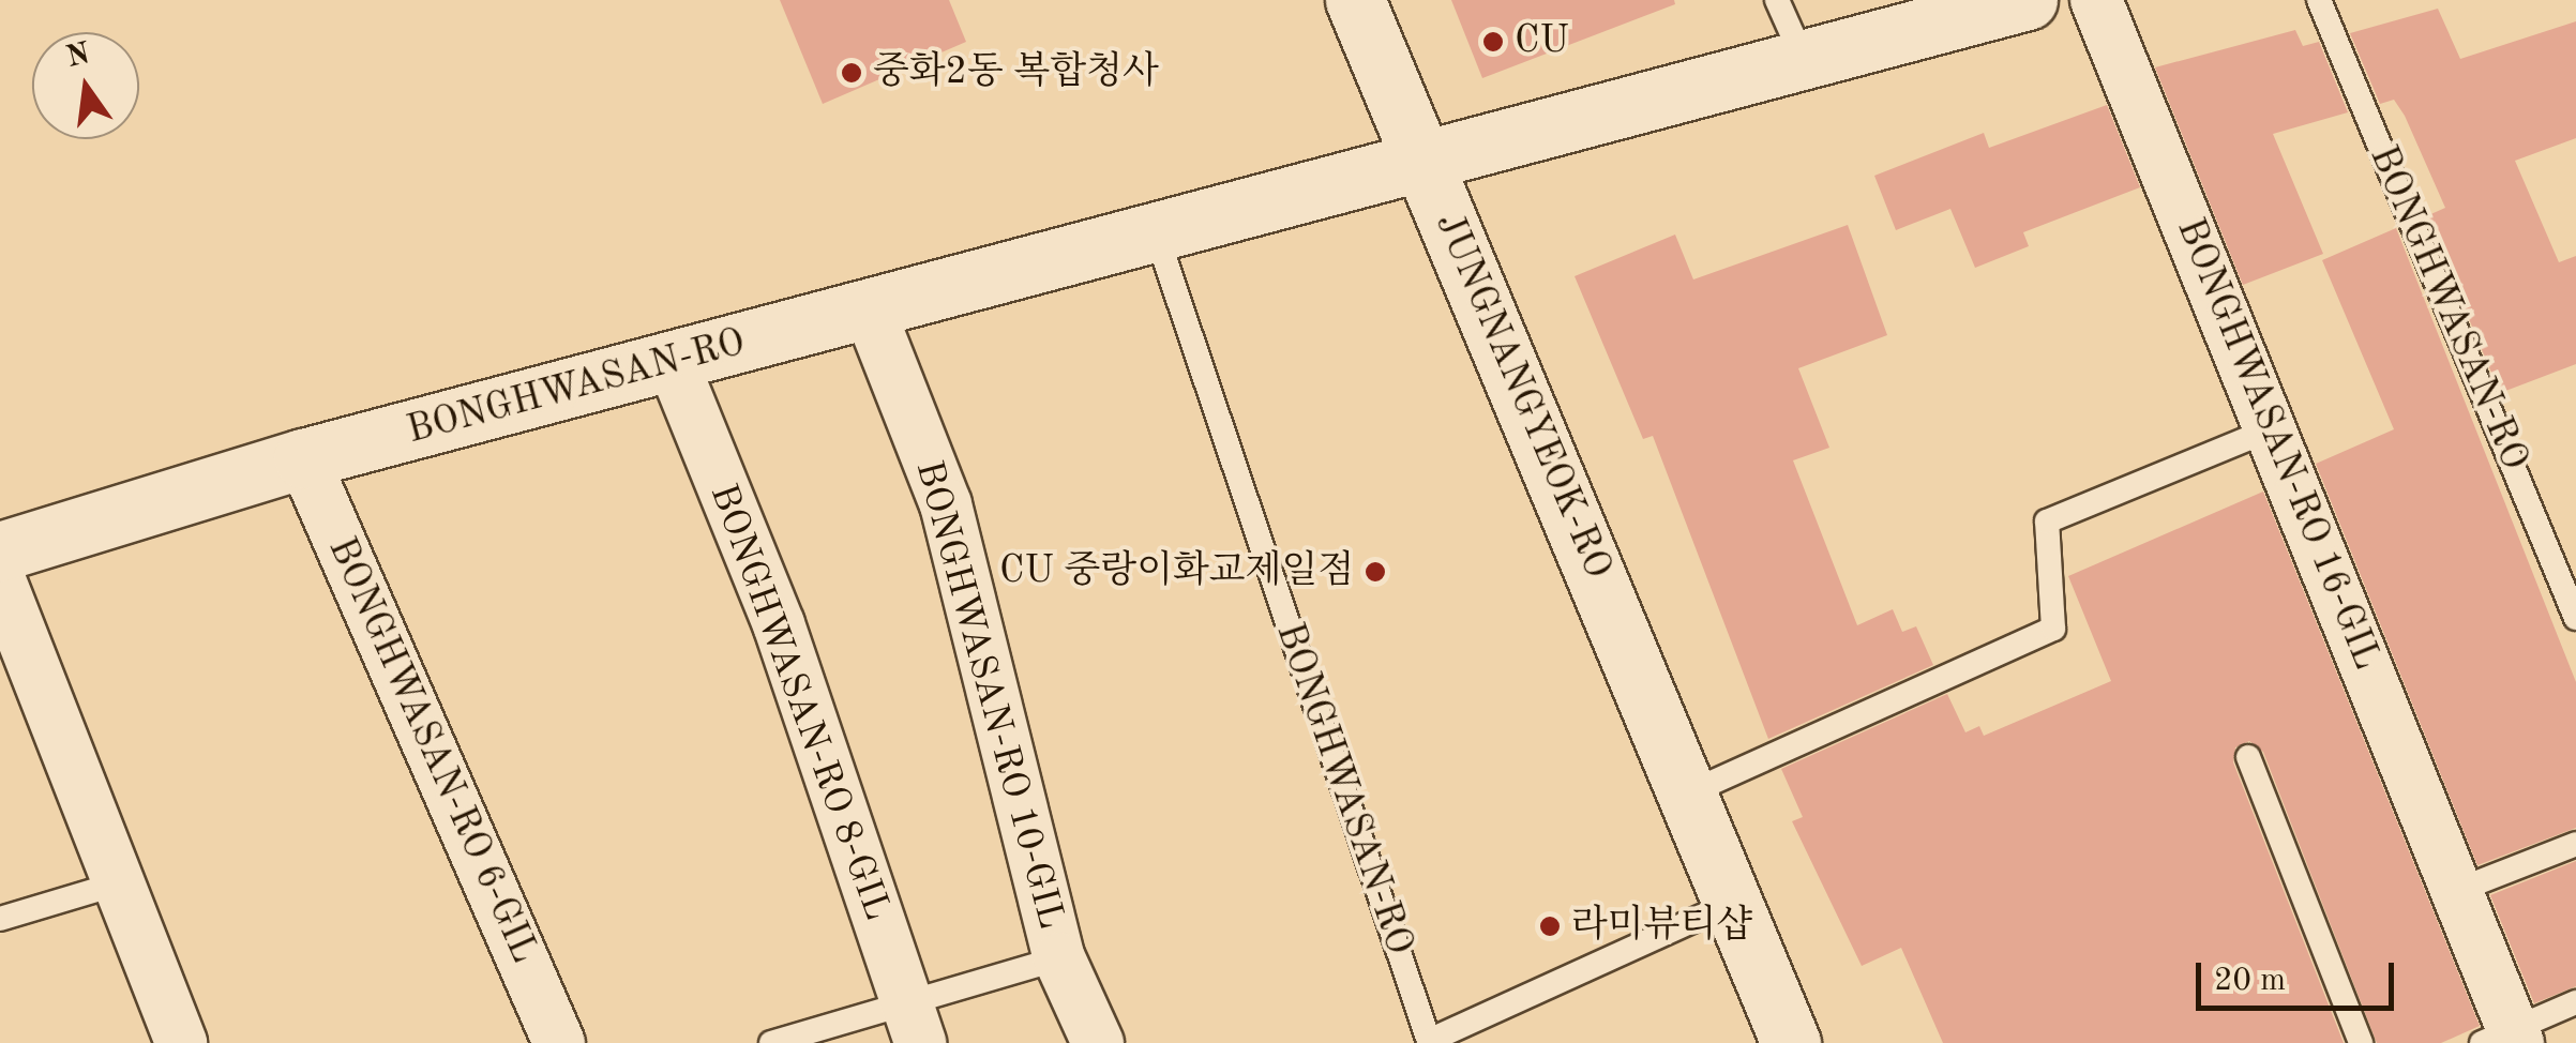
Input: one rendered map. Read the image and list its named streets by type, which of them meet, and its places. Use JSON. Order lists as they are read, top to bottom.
{
  "streets": {
    "main road": ["BONGHWASAN-RO", "JUNGNANGYEOK-RO"],
    "street": [
      "BONGHWASAN-RO 16-GIL",
      "BONGHWASAN-RO 10-GIL",
      "BONGHWASAN-RO 8-GIL",
      "BONGHWASAN-RO 6-GIL"
    ]
  },
  "crossings": [
    ["BONGHWASAN-RO", "JUNGNANGYEOK-RO"],
    ["BONGHWASAN-RO", "BONGHWASAN-RO 10-GIL"],
    ["BONGHWASAN-RO", "BONGHWASAN-RO 8-GIL"],
    ["BONGHWASAN-RO", "BONGHWASAN-RO 6-GIL"],
    ["BONGHWASAN-RO 10-GIL", "BONGHWASAN-RO 8-GIL"]
  ],
  "places": [
    "CU",
    "중화2동 복합청사",
    "CU 중랑이화교제일점",
    "라미뷰티샵"
  ],
  "scale_bar": "20 m",
  "north": "top"
}
